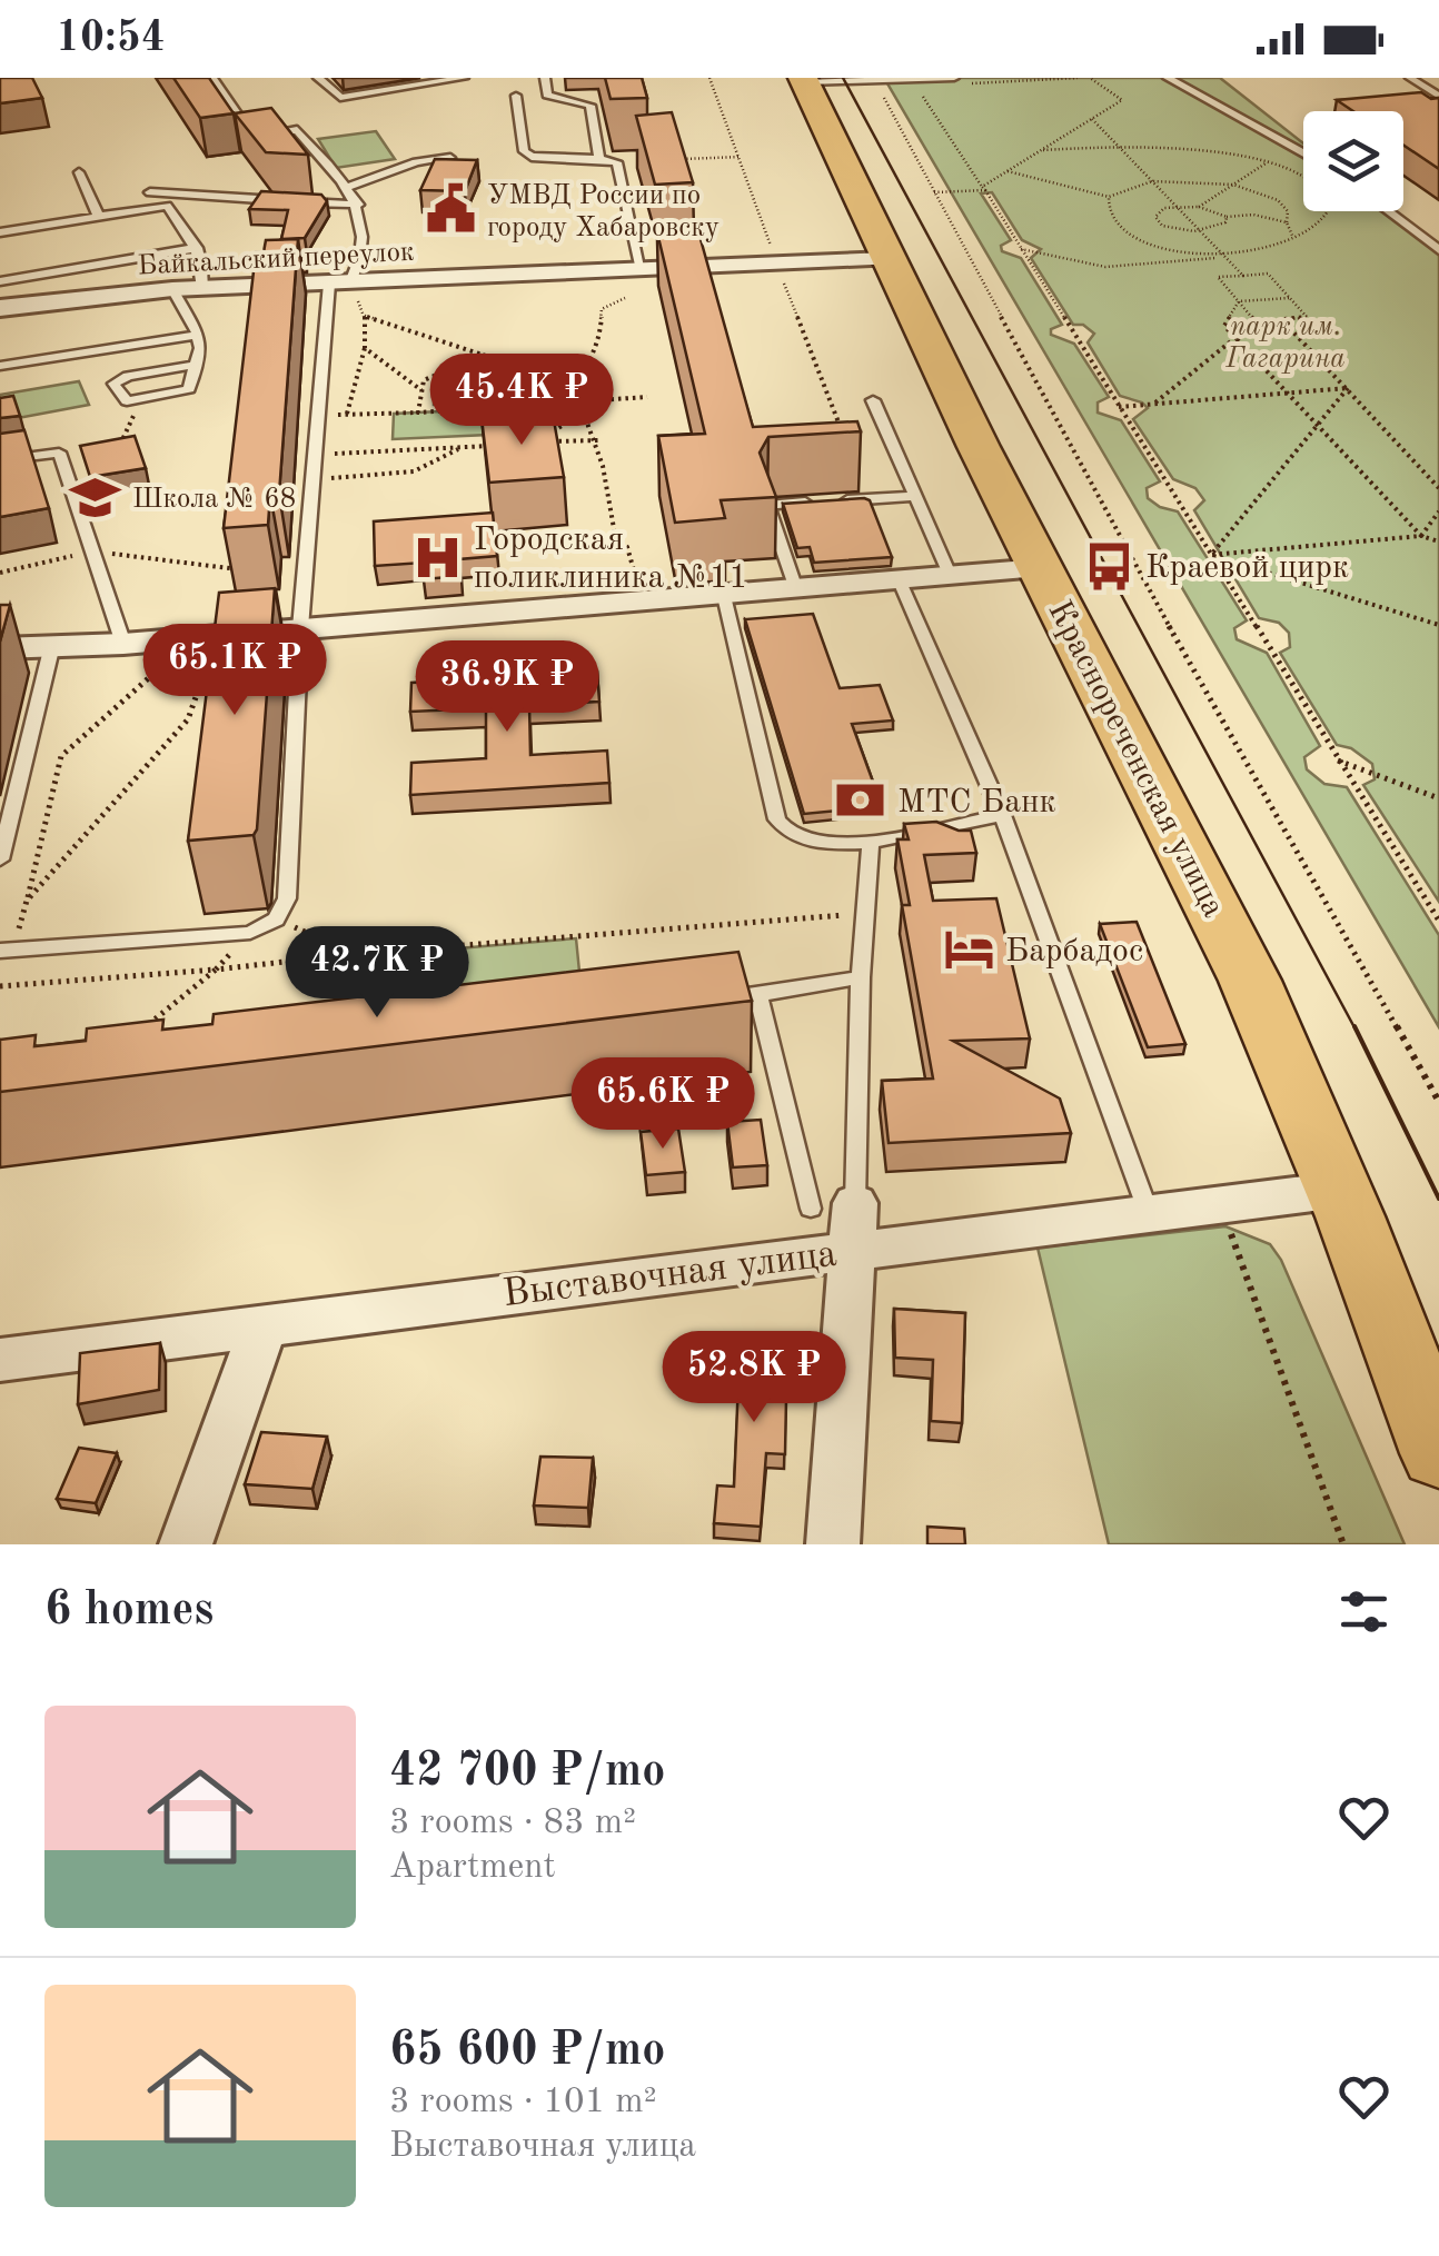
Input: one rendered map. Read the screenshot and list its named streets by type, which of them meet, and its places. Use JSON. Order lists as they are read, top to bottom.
{
  "streets": {
    "main road": ["Краснореченская улица"],
    "street": ["Байкальский переулок", "Выставочная улица"]
  },
  "crossings": [
    ["Байкальский переулок", "Краснореченская улица"],
    ["Краснореченская улица", "Выставочная улица"]
  ],
  "parks": ["парк им. Гагарина"],
  "places": {
    "public building": ["УМВД России по городу Хабаровску"],
    "school or university": ["Школа № 68"],
    "hospital": ["Городская поликлиника №11"],
    "bus stop": ["Краевой цирк"],
    "bank": ["МТС Банк"],
    "hotel": ["Барбадос"]
  },
  "page": {
    "status": "10:54",
    "price": [
      "45.4K ₽",
      "65.1K ₽",
      "36.9K ₽",
      "42.7K ₽",
      "65.6K ₽",
      "52.8K ₽"
    ],
    "heading": "6 homes",
    "list": [
      {
        "name": "42 700 ₽/mo",
        "note": "3 rooms · 83 m² · Apartment"
      },
      {
        "name": "65 600 ₽/mo",
        "note": "3 rooms · 101 m² · Выставочная улица"
      }
    ]
  }
}
